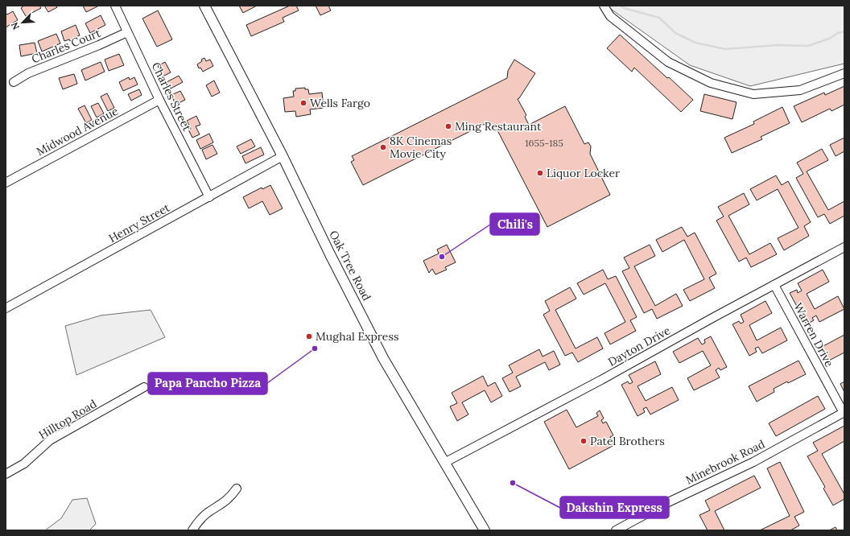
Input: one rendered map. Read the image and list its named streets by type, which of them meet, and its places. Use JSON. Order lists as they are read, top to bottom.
{
  "streets": {
    "main road": ["Oak Tree Road"],
    "street": [
      "Charles Court",
      "Charles Street",
      "Midwood Avenue",
      "Henry Street",
      "Warren Drive",
      "Dayton Drive",
      "Hilltop Road",
      "Minebrook Road"
    ]
  },
  "crossings": [
    ["Charles Court", "Charles Street"],
    ["Charles Street", "Midwood Avenue"],
    ["Charles Street", "Henry Street"],
    ["Henry Street", "Oak Tree Road"],
    ["Oak Tree Road", "Dayton Drive"],
    ["Warren Drive", "Dayton Drive"],
    ["Warren Drive", "Minebrook Road"]
  ],
  "places": [
    "Wells Fargo",
    "Ming Restaurant",
    "8K Cinemas Movie City",
    "Liquor Locker",
    "Chili's",
    "Mughal Express",
    "Papa Pancho Pizza",
    "Patel Brothers",
    "Dakshin Express"
  ],
  "house_numbers": ["1655-185"],
  "north": "bottom left"
}
